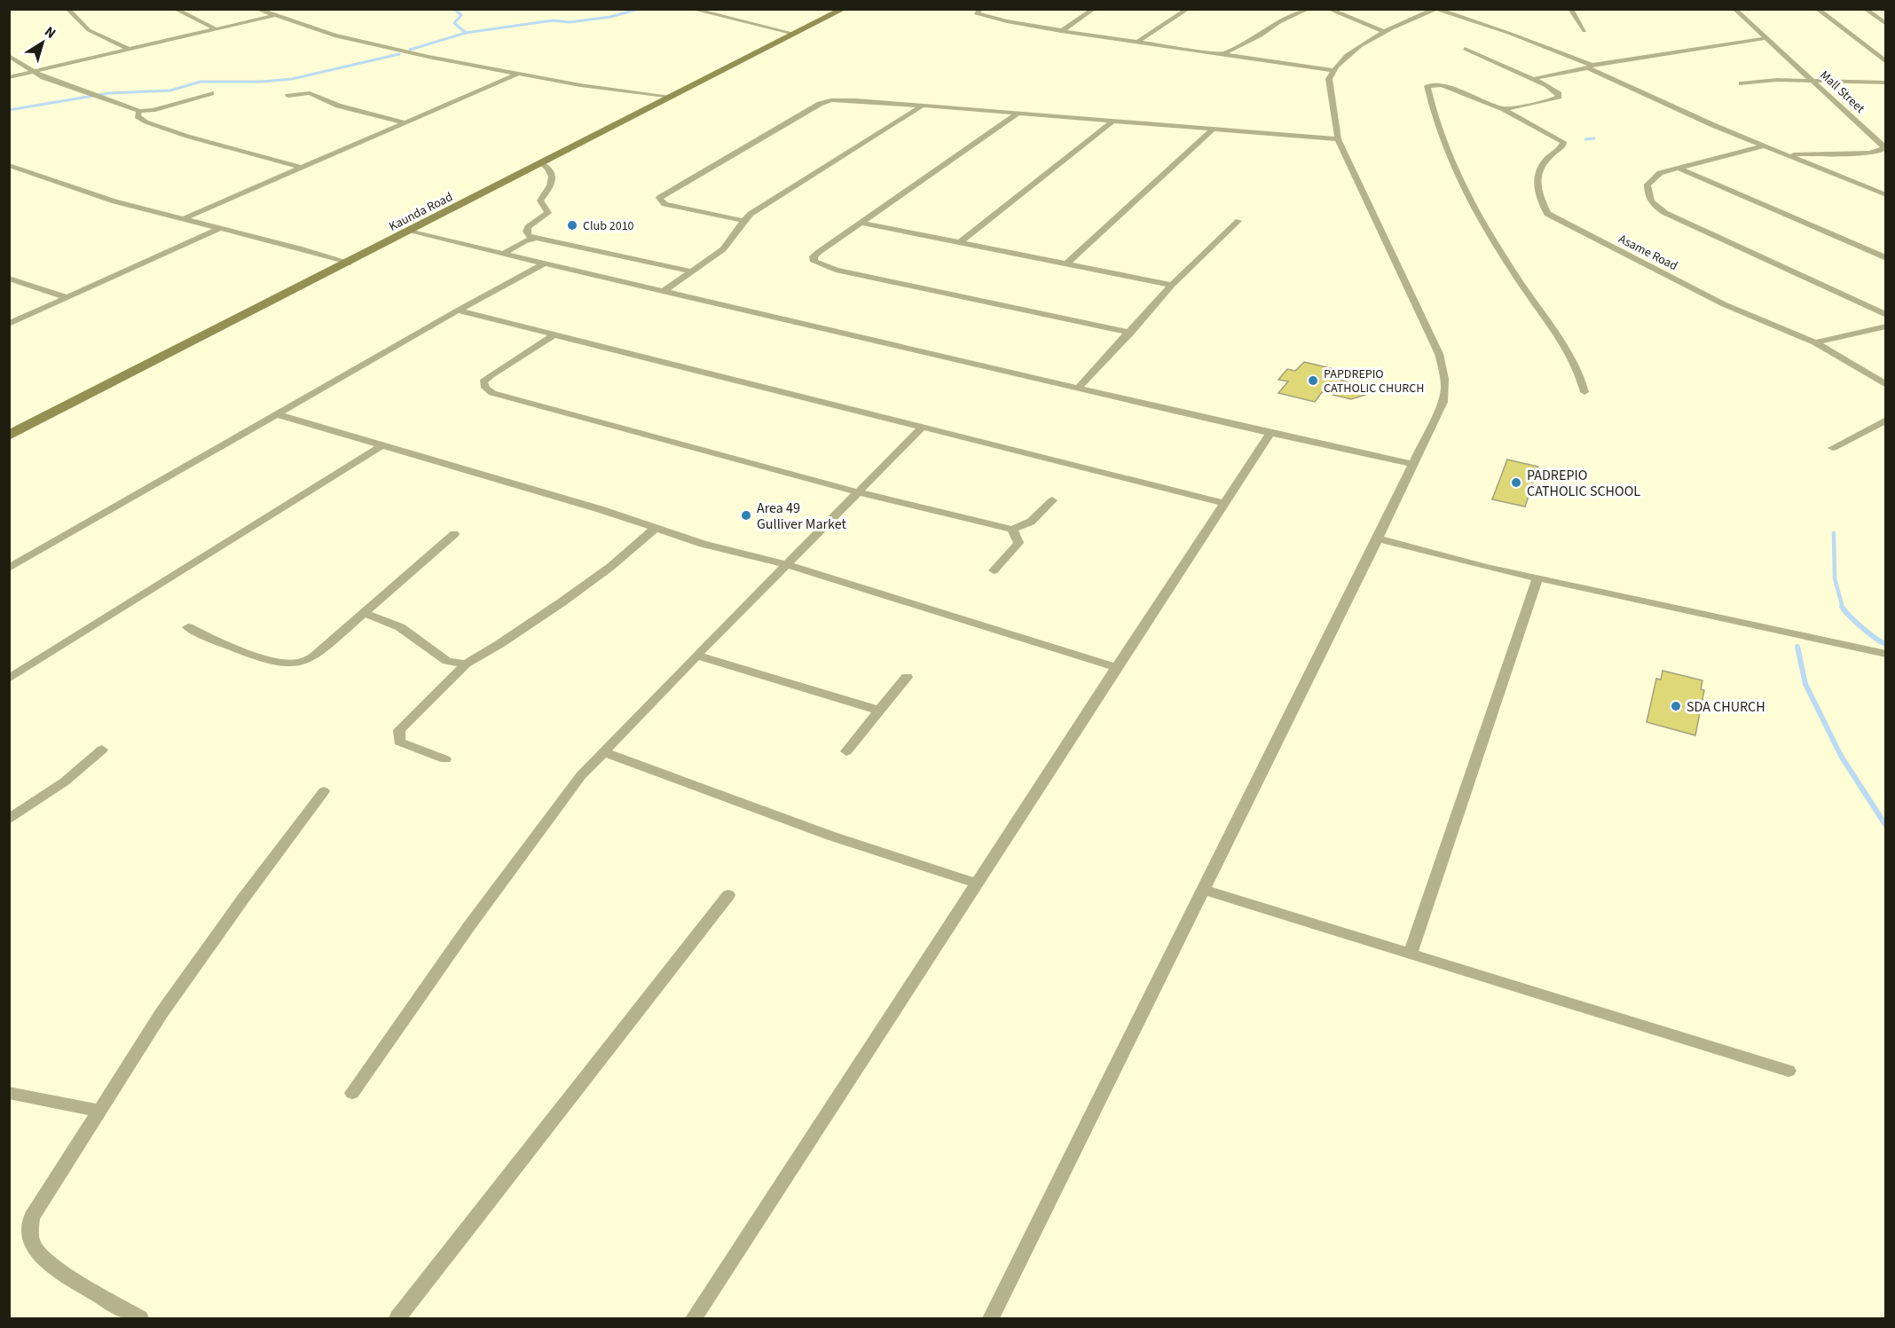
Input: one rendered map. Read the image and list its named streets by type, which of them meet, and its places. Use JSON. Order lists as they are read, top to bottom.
{
  "streets": {
    "main road": ["Kaunda Road"],
    "street": ["Mall Street", "Asame Road"]
  },
  "places": [
    "Club 2010",
    "PAPDREPIO CATHOLIC CHURCH",
    "PADREPIO CATHOLIC SCHOOL",
    "Area 49 Gulliver Market",
    "SDA CHURCH"
  ],
  "north": "top right"
}
